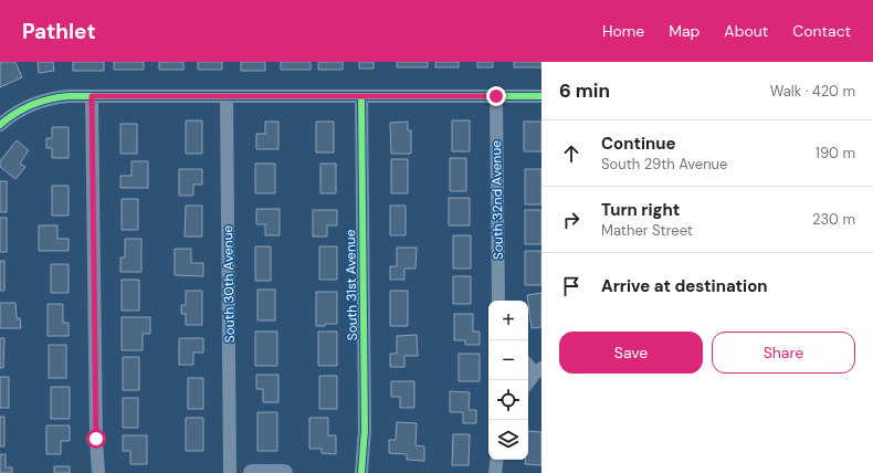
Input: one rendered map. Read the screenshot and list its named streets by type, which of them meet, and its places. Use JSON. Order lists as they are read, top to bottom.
{
  "streets": {
    "street": ["South 32nd Avenue", "South 30th Avenue", "South 31st Avenue"]
  },
  "page": {
    "header": "Pathlet",
    "nav": [
      "Home",
      "Map",
      "About",
      "Contact"
    ],
    "heading": ["6 min", "Walk · 420 m"],
    "list": [
      ["Continue", "South 29th Avenue", "190 m"],
      ["Turn right", "Mather Street", "230 m"],
      "Arrive at destination"
    ],
    "map_buttons": ["+", "−"],
    "buttons": ["Save", "Share"]
  }
}
